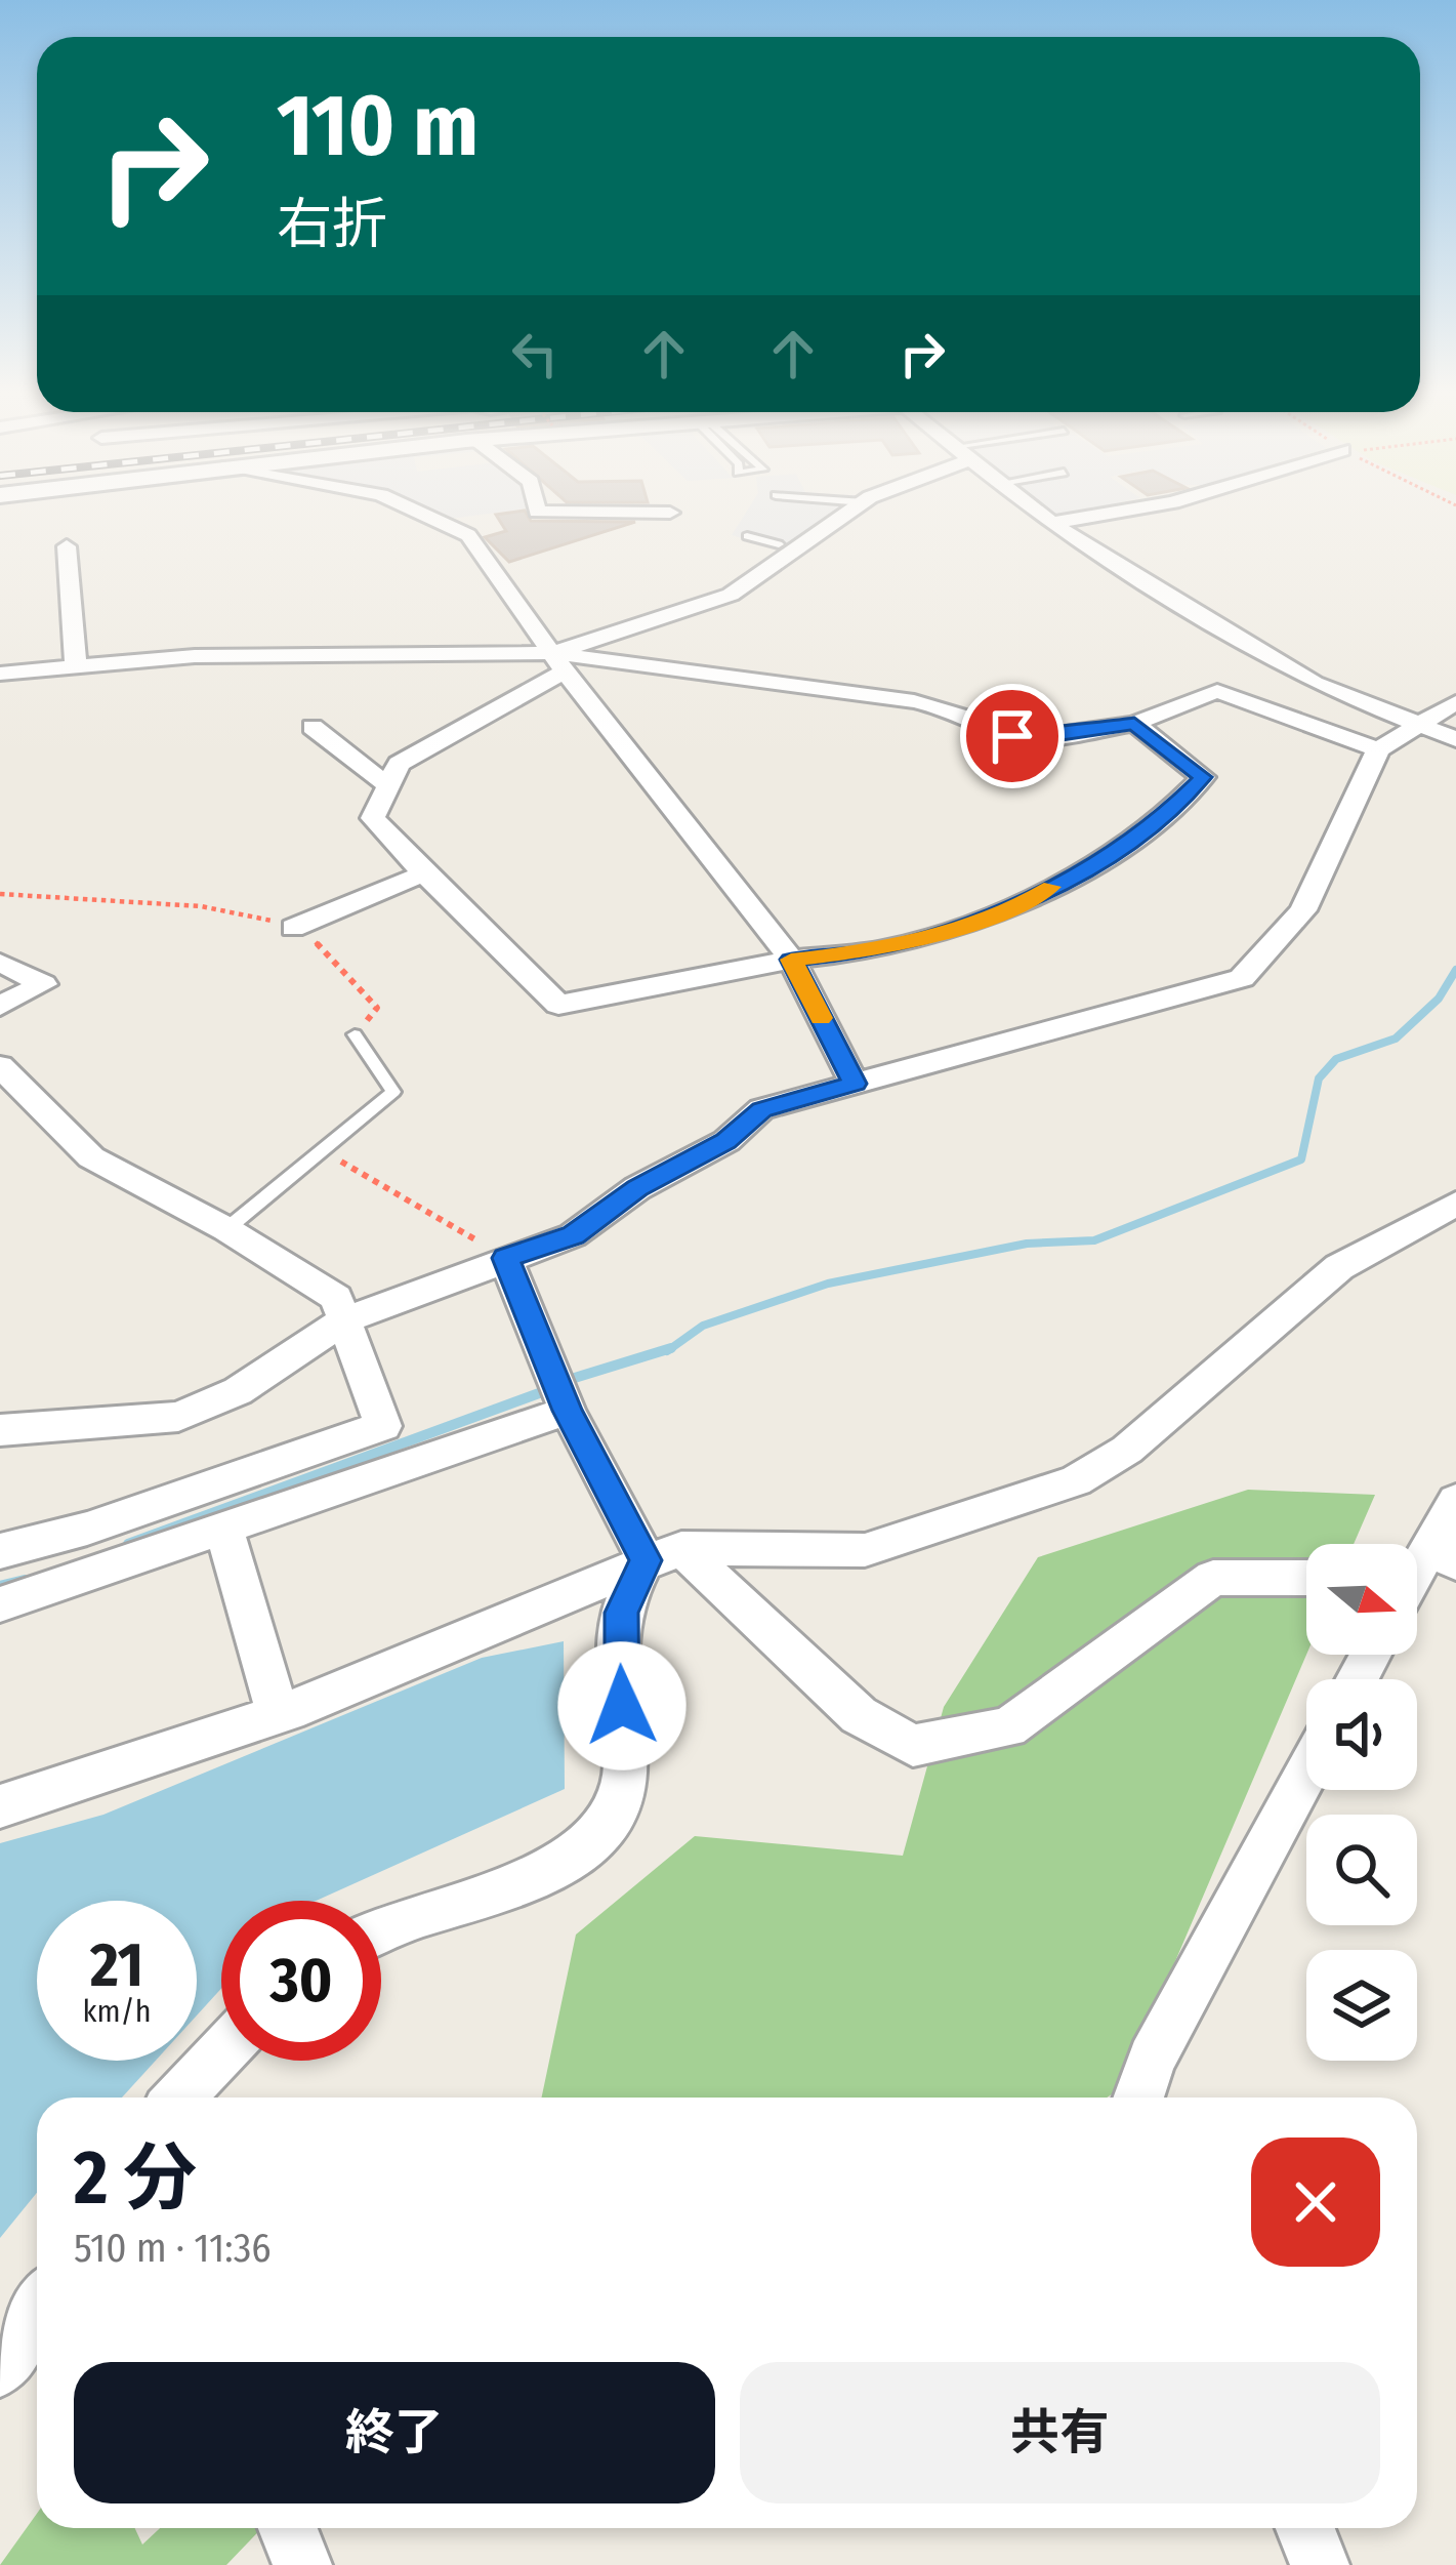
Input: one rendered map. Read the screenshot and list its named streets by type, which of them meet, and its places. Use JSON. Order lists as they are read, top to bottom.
{
  "north": "right",
  "page": {
    "turn": ["110 m", "右折"],
    "speed": "21 km/h",
    "limit": "30",
    "heading": ["2 分", "510 m · 11:36"],
    "buttons": ["終了", "共有"]
  }
}
